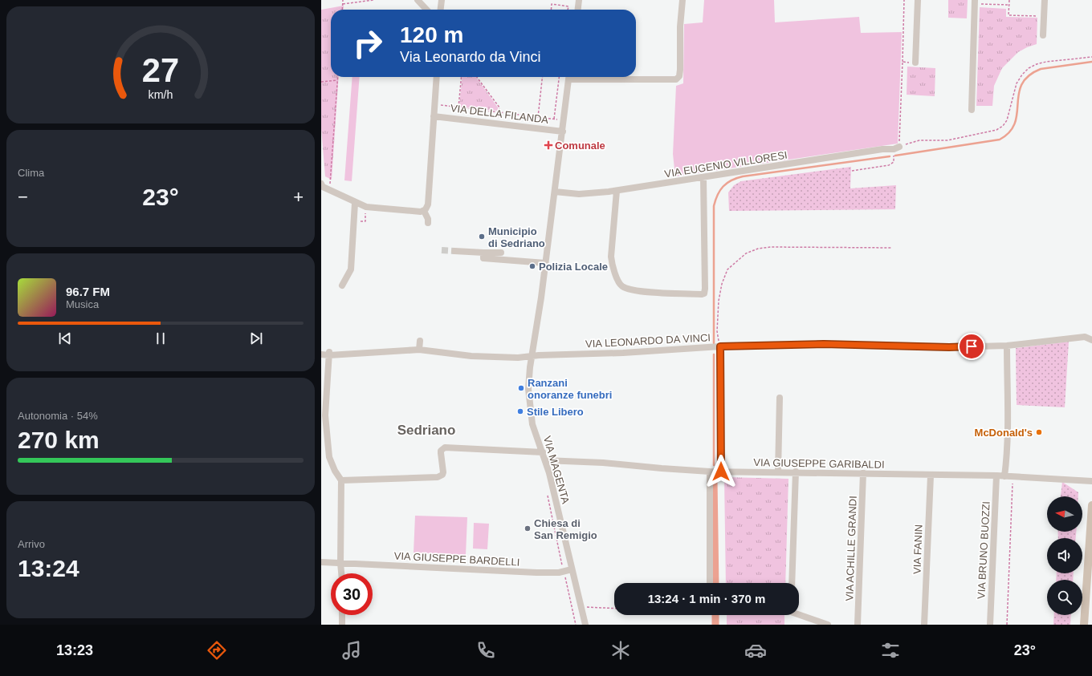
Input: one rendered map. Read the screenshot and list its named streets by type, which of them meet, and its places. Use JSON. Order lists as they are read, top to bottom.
{
  "streets": {
    "street": [
      "VIA DELLA FILANDA",
      "VIA EUGENIO VILLORESI",
      "VIA LEONARDO DA VINCI",
      "VIA GIUSEPPE GARIBALDI",
      "VIA MAGENTA",
      "VIA ACHILLE GRANDI",
      "VIA FANIN",
      "VIA BRUNO BUOZZI",
      "VIA GIUSEPPE BARDELLI"
    ]
  },
  "crossings": [
    ["VIA DELLA FILANDA", "VIA MAGENTA"],
    ["VIA EUGENIO VILLORESI", "VIA MAGENTA"],
    ["VIA LEONARDO DA VINCI", "VIA MAGENTA"],
    ["VIA GIUSEPPE GARIBALDI", "VIA MAGENTA"],
    ["VIA GIUSEPPE GARIBALDI", "VIA ACHILLE GRANDI"],
    ["VIA GIUSEPPE GARIBALDI", "VIA FANIN"],
    ["VIA GIUSEPPE GARIBALDI", "VIA BRUNO BUOZZI"],
    ["VIA MAGENTA", "VIA GIUSEPPE BARDELLI"]
  ],
  "districts": ["Sedriano"],
  "places": {
    "health": ["Comunale"],
    "other": [
      "Municipio di Sedriano",
      "Polizia Locale",
      "Ranzani onoranze funebri",
      "Stile Libero",
      "McDonald's",
      "Chiesa di San Remigio"
    ]
  },
  "north": "left",
  "page": {
    "turn": ["120 m", "Via Leonardo da Vinci"],
    "tile": [
      "Clima",
      ["Autonomia · 54%", "270 km"],
      ["Arrivo", "13:24"]
    ],
    "heat": ["−", "23°", "+"],
    "song": ["96.7 FM", "Musica"],
    "limit": "30",
    "trip": "13:24 · 1 min · 370 m",
    "tabs": ["13:23", "23°"],
    "gauge": ["27", "km/h"]
  }
}
